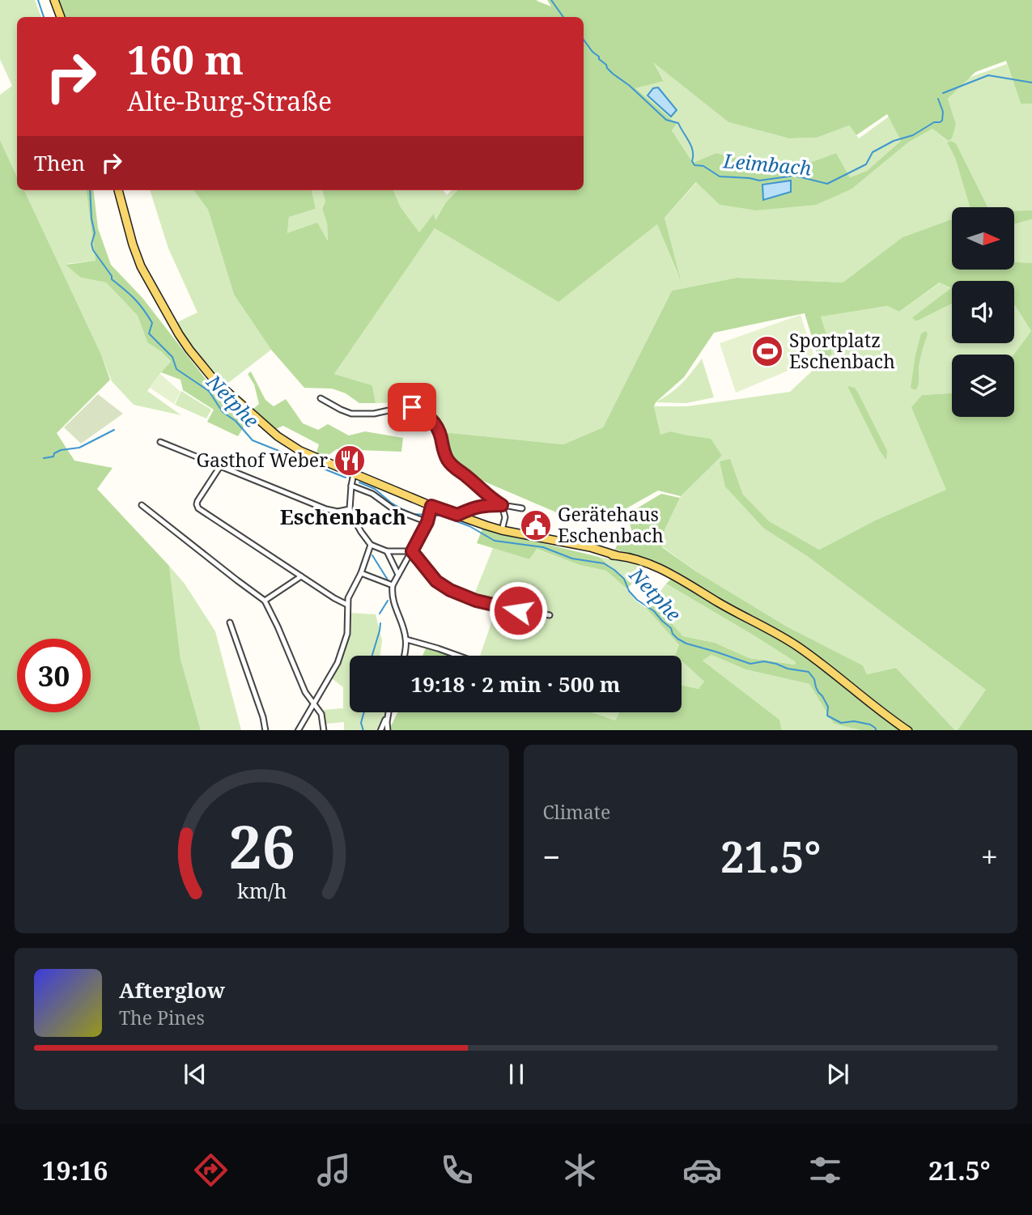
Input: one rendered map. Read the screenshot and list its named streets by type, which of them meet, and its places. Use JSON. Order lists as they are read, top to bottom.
{
  "districts": ["Eschenbach"],
  "water": ["Leimbach", "Netphe"],
  "places": {
    "sports": ["Sportplatz Eschenbach"],
    "restaurant": ["Gasthof Weber"],
    "public building": ["Gerätehaus Eschenbach"]
  },
  "north": "right",
  "page": {
    "turn": ["160 m", "Alte-Burg-Straße"],
    "then": "Then",
    "limit": "30",
    "trip": "19:18 · 2 min · 500 m",
    "tile": "Climate",
    "heat": ["−", "21.5°", "+"],
    "song": ["Afterglow", "The Pines"],
    "tabs": ["19:16", "21.5°"],
    "gauge": ["26", "km/h"]
  }
}
